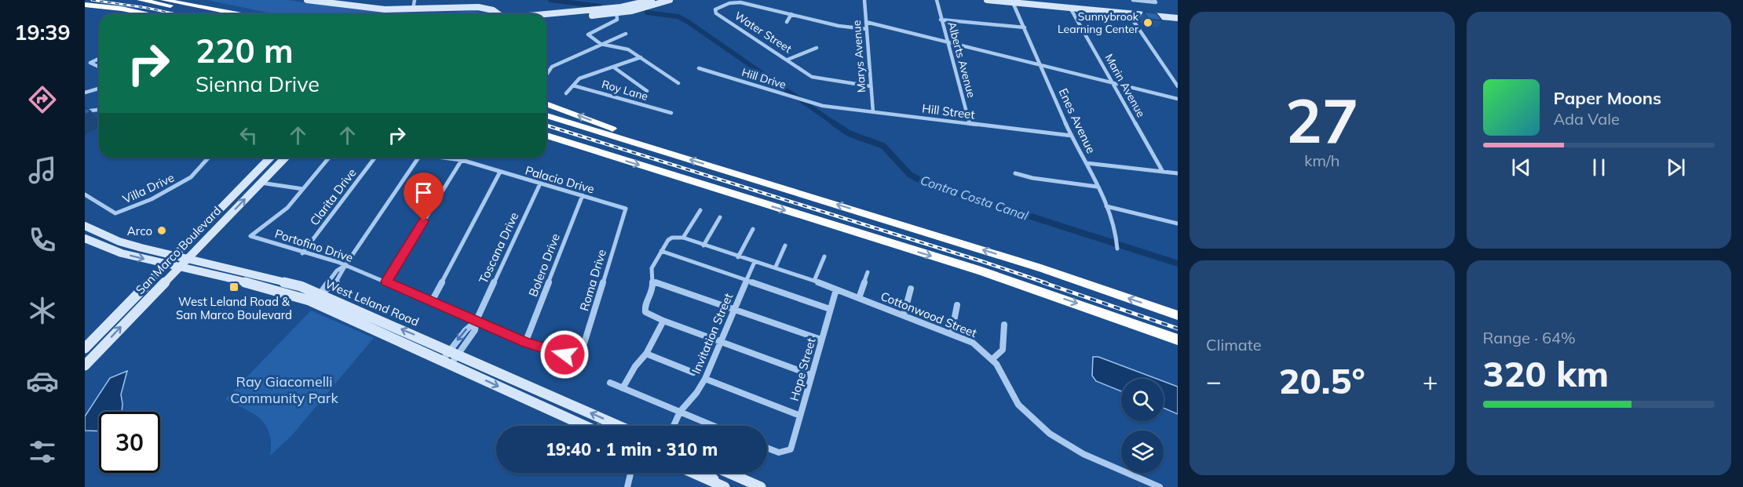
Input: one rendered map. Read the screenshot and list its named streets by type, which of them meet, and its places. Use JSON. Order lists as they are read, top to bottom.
{
  "streets": {
    "main road": ["San Marco Boulevard", "West Leland Road"],
    "street": [
      "Water Street",
      "Marys Avenue",
      "Alberts Avenue",
      "Hill Drive",
      "Marin Avenue",
      "Roy Lane",
      "Hill Street",
      "Enes Avenue",
      "Palacio Drive",
      "Villa Drive",
      "Clarita Drive",
      "Portofino Drive",
      "Toscana Drive",
      "Bolero Drive",
      "Roma Drive",
      "Cottonwood Street",
      "Invitation Street",
      "Hope Street"
    ]
  },
  "crossings": [
    ["Water Street", "Marys Avenue"],
    ["Marys Avenue", "Hill Street"],
    ["Alberts Avenue", "Hill Street"],
    ["Hill Drive", "Hill Street"],
    ["Hill Street", "Enes Avenue"],
    ["Palacio Drive", "Toscana Drive"],
    ["Palacio Drive", "Bolero Drive"],
    ["Palacio Drive", "Roma Drive"],
    ["Clarita Drive", "Portofino Drive"],
    ["Portofino Drive", "Toscana Drive"],
    ["Portofino Drive", "Bolero Drive"],
    ["Portofino Drive", "Roma Drive"],
    ["Toscana Drive", "West Leland Road"],
    ["San Marco Boulevard", "West Leland Road"],
    ["Cottonwood Street", "Invitation Street"],
    ["Cottonwood Street", "Hope Street"]
  ],
  "water": ["Contra Costa Canal"],
  "parks": ["Ray Giacomelli Community Park"],
  "places": {
    "other": ["Sunnybrook Learning Center", "Arco"],
    "transit": ["West Leland Road & San Marco Boulevard"]
  },
  "page": {
    "tabs": "19:39",
    "tile": [
      ["27", "km/h"],
      "Climate",
      ["Range · 64%", "320 km"]
    ],
    "turn": ["220 m", "Sienna Drive"],
    "song": ["Paper Moons", "Ada Vale"],
    "heat": ["−", "20.5°", "+"],
    "limit": "30",
    "trip": "19:40 · 1 min · 310 m"
  }
}
